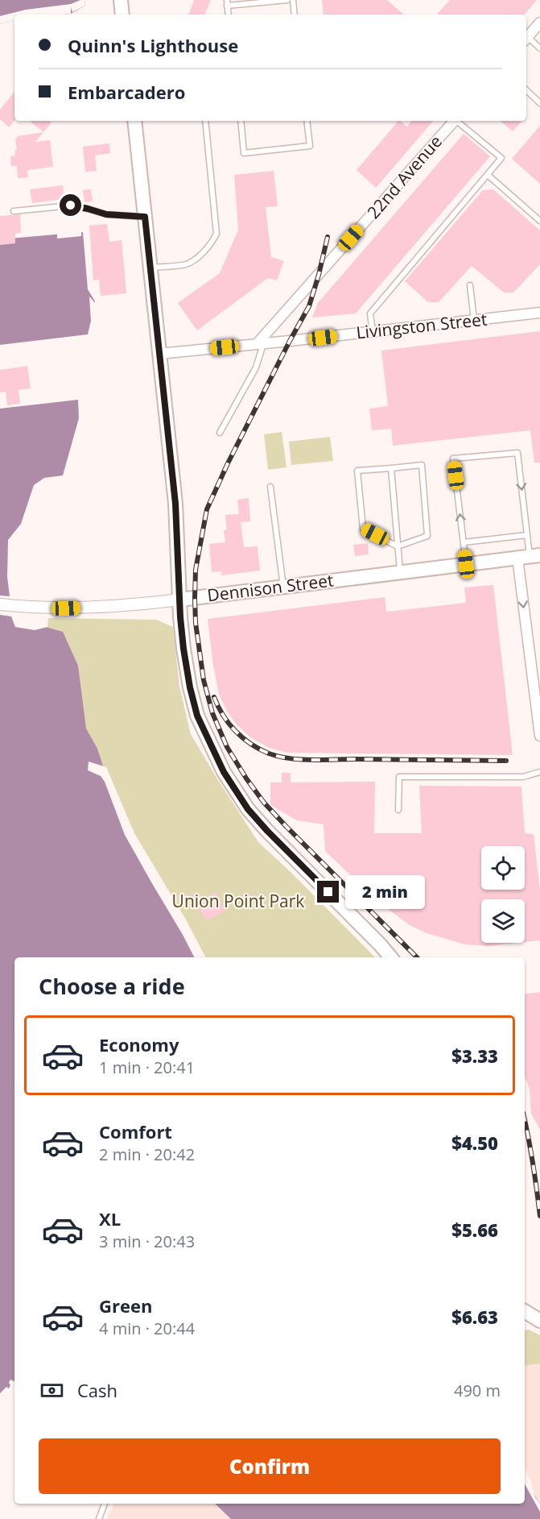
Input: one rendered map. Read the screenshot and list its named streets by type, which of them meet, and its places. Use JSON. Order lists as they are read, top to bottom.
{
  "streets": {
    "main road": ["Dennison Street"],
    "street": ["22nd Avenue", "Livingston Street"]
  },
  "crossings": [
    ["22nd Avenue", "Livingston Street"]
  ],
  "parks": ["Union Point Park"],
  "page": {
    "banner": ["Quinn's Lighthouse", "Embarcadero"],
    "bubble": "2 min",
    "heading": "Choose a ride",
    "list": [
      {
        "name": "Economy",
        "note": "1 min · 20:41",
        "value": "$3.33"
      },
      {
        "name": "Comfort",
        "note": "2 min · 20:42",
        "value": "$4.50"
      },
      {
        "name": "XL",
        "note": "3 min · 20:43",
        "value": "$5.66"
      },
      {
        "name": "Green",
        "note": "4 min · 20:44",
        "value": "$6.63"
      }
    ],
    "pay": ["Cash", "490 m"],
    "buttons": "Confirm"
  }
}
